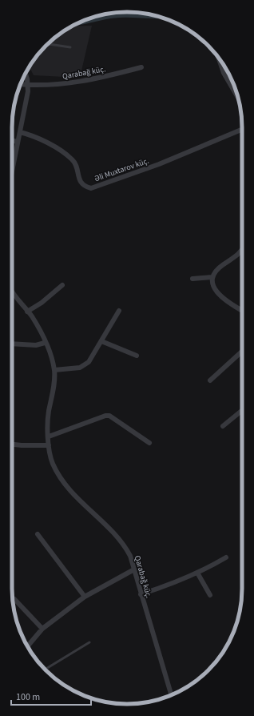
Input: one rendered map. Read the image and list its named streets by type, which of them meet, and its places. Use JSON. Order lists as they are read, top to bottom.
{
  "streets": {
    "street": ["Qarabağ küç.", "Əli Muxtarov küç."]
  },
  "scale_bar": "100 m"
}
